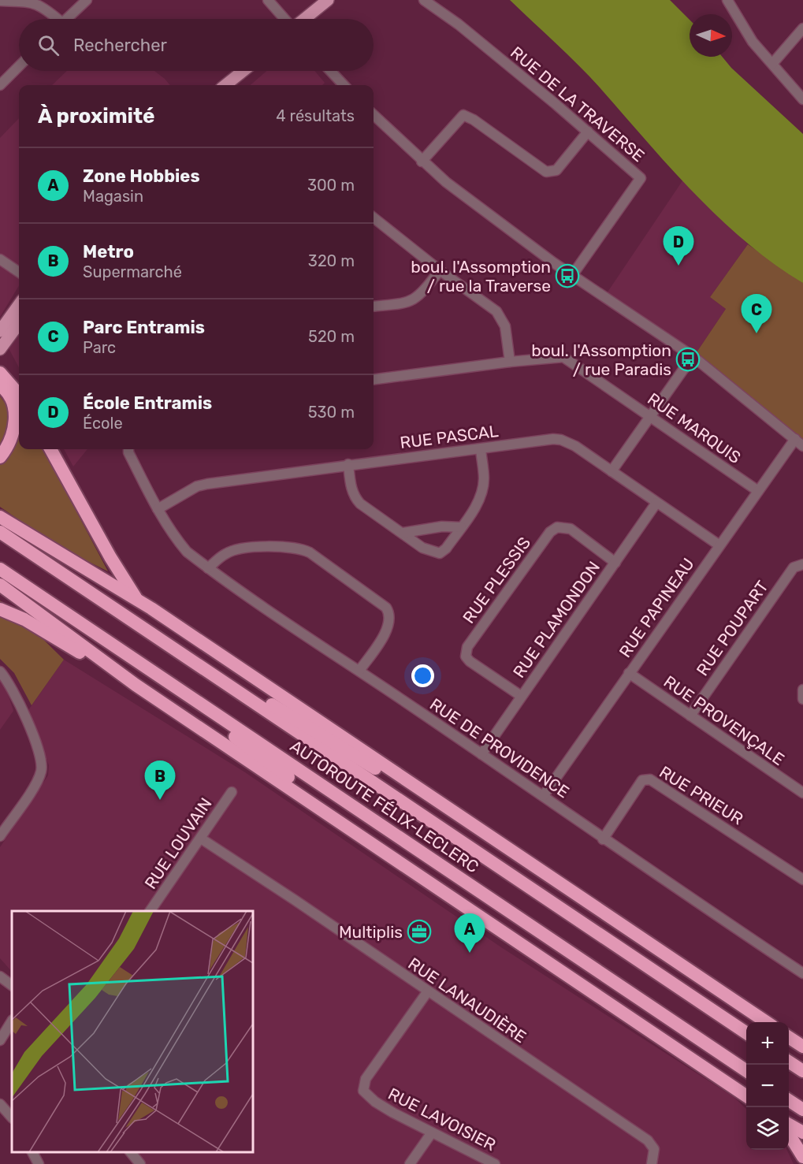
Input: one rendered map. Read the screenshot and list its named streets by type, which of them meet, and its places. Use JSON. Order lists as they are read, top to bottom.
{
  "streets": {
    "highway": ["AUTOROUTE FÉLIX-LECLERC"],
    "street": [
      "RUE DE LA TRAVERSE",
      "RUE MARQUIS",
      "RUE PASCAL",
      "RUE PLESSIS",
      "RUE PAPINEAU",
      "RUE PLAMONDON",
      "RUE POUPART",
      "RUE PROVENÇALE",
      "RUE DE PROVIDENCE",
      "RUE PRIEUR",
      "RUE LOUVAIN",
      "RUE LANAUDIÈRE",
      "RUE LAVOISIER"
    ]
  },
  "crossings": [
    ["RUE MARQUIS", "RUE PAPINEAU"],
    ["RUE PASCAL", "RUE PAPINEAU"],
    ["RUE PASCAL", "RUE PLAMONDON"],
    ["RUE PASCAL", "RUE DE PROVIDENCE"],
    ["RUE PLESSIS", "RUE PLAMONDON"],
    ["RUE PAPINEAU", "RUE PROVENÇALE"],
    ["RUE PAPINEAU", "RUE DE PROVIDENCE"],
    ["RUE PLAMONDON", "RUE DE PROVIDENCE"],
    ["RUE POUPART", "RUE PROVENÇALE"],
    ["RUE DE PROVIDENCE", "RUE PRIEUR"],
    ["RUE LOUVAIN", "RUE LANAUDIÈRE"],
    ["RUE LANAUDIÈRE", "RUE LAVOISIER"]
  ],
  "places": {
    "bus stop": ["boul. l'Assomption / rue la Traverse", "boul. l'Assomption / rue Paradis"],
    "office": ["Multiplis"]
  },
  "north": "right",
  "page": {
    "search": "Rechercher",
    "heading": ["À proximité", "4 résultats"],
    "list": [
      {
        "mark": "A",
        "name": "Zone Hobbies",
        "note": "Magasin",
        "value": "300 m"
      },
      {
        "mark": "B",
        "name": "Metro",
        "note": "Supermarché",
        "value": "320 m"
      },
      {
        "mark": "C",
        "name": "Parc Entramis",
        "note": "Parc",
        "value": "520 m"
      },
      {
        "mark": "D",
        "name": "École Entramis",
        "note": "École",
        "value": "530 m"
      }
    ],
    "pins": [
      "D",
      "C",
      "B",
      "A"
    ],
    "map_buttons": ["+", "−"]
  }
}
